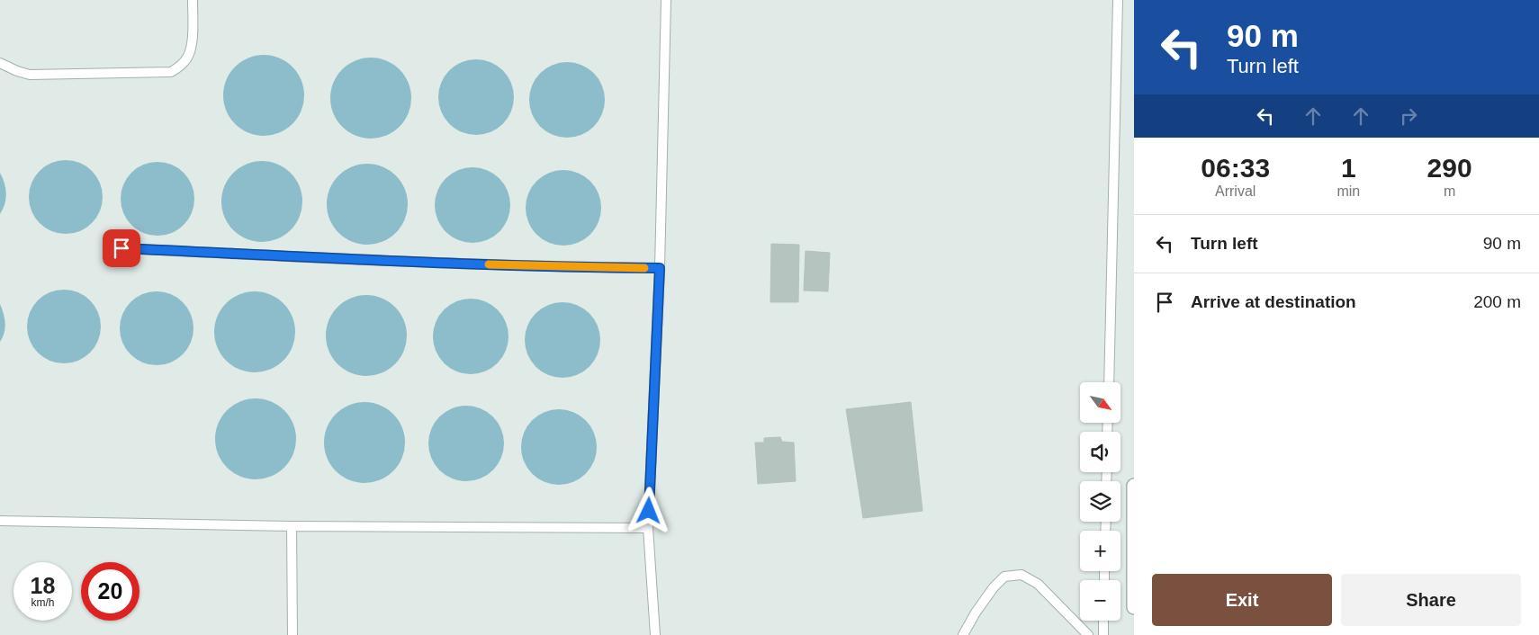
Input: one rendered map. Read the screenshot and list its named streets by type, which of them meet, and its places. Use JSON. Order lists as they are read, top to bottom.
{
  "north": "bottom right",
  "page": {
    "turn": ["90 m", "Turn left"],
    "eta": [
      "06:33",
      "Arrival",
      "1",
      "min",
      "290",
      "m"
    ],
    "list": [
      {
        "name": "Turn left",
        "value": "90 m"
      },
      {
        "name": "Arrive at destination",
        "value": "200 m"
      }
    ],
    "map_buttons": ["+", "−"],
    "speed": "18 km/h",
    "limit": "20",
    "buttons": ["Exit", "Share"]
  }
}
